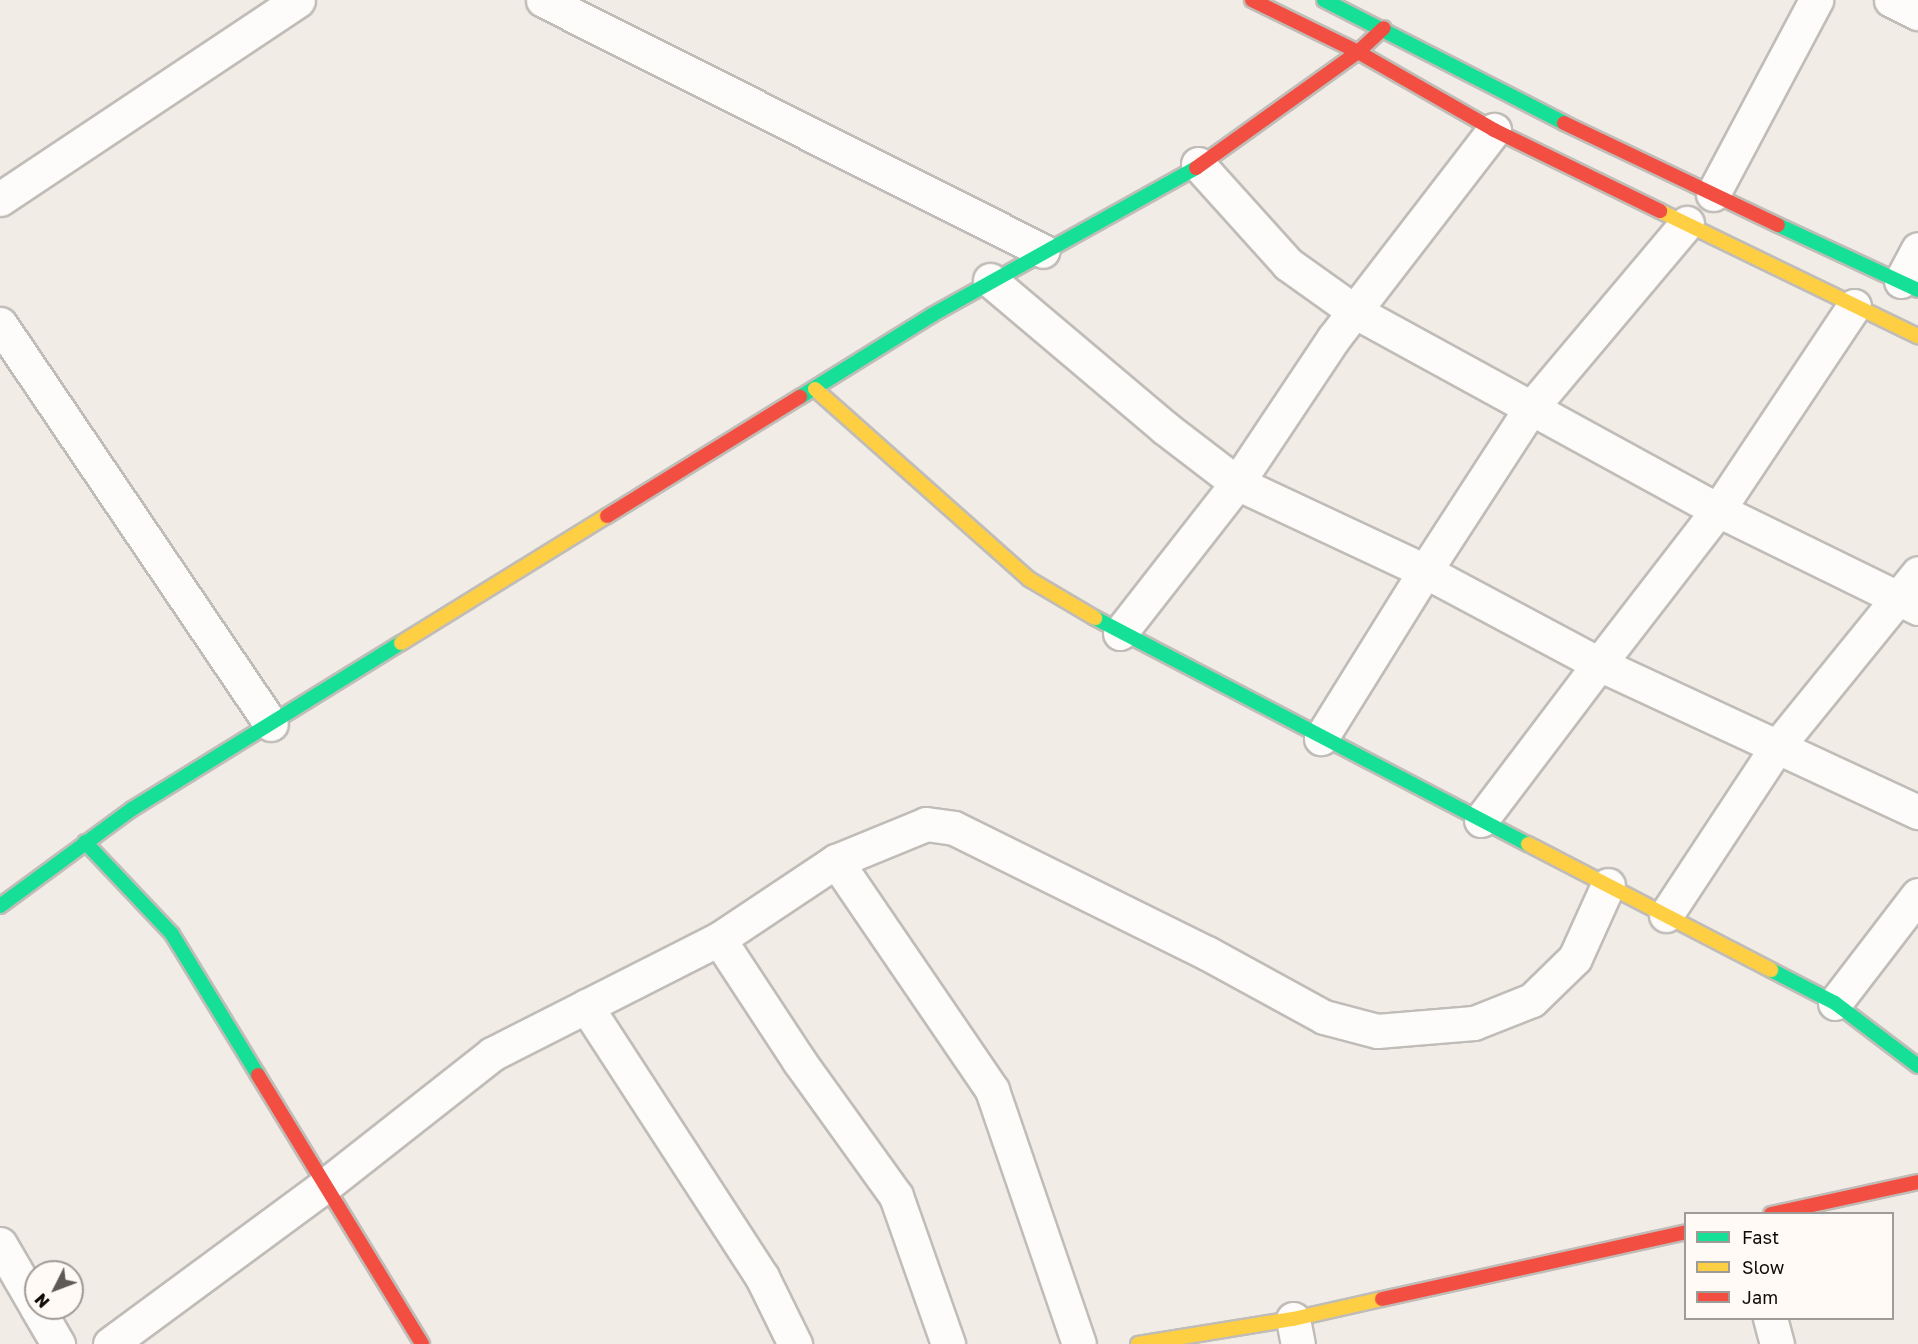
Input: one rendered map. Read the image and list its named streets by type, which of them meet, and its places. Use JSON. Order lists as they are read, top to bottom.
{
  "legend": ["Fast", "Slow", "Jam"],
  "north": "bottom left"
}
